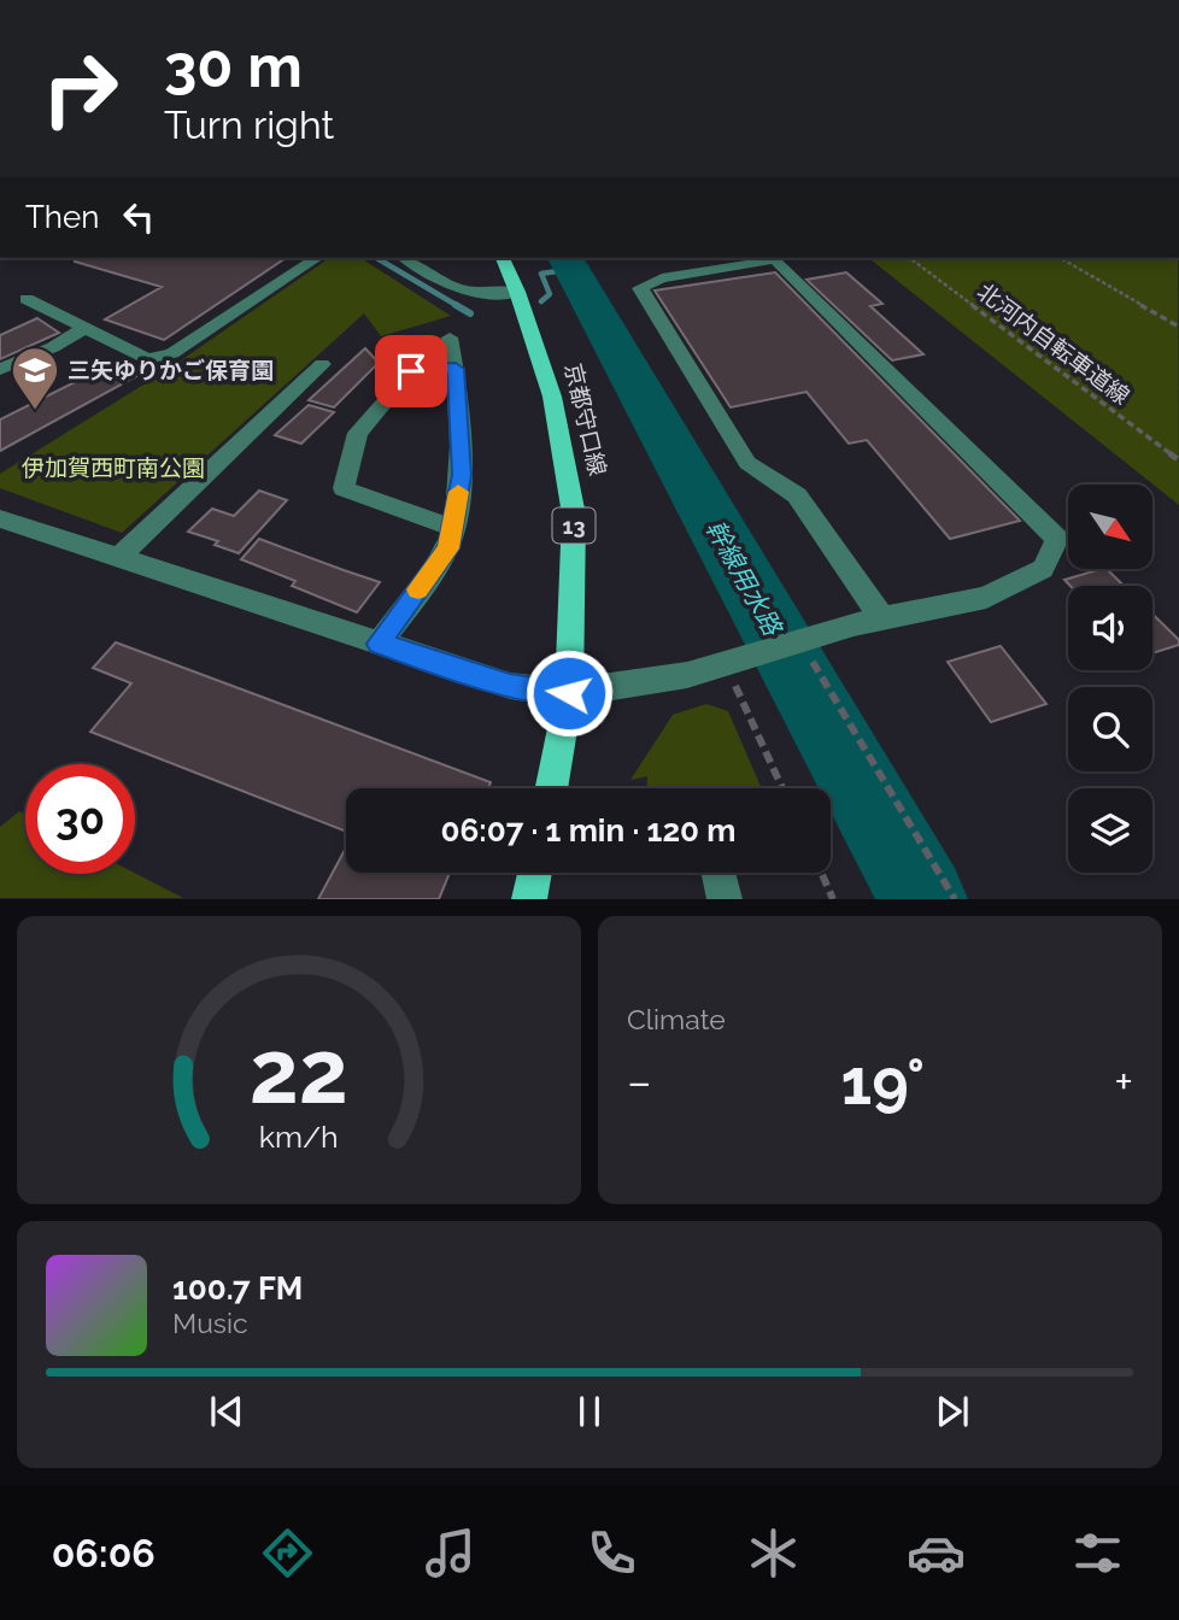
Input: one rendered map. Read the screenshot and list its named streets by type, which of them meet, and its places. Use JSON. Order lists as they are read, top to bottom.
{
  "streets": {
    "main road": ["京都守口線", "13"],
    "path": ["北河内自転車道線"]
  },
  "water": ["幹線用水路"],
  "parks": ["伊加賀西町南公園"],
  "places": {
    "school or university": ["三矢ゆりかご保育園"]
  },
  "north": "bottom right",
  "page": {
    "turn": ["30 m", "Turn right"],
    "then": "Then",
    "limit": "30",
    "trip": "06:07 · 1 min · 120 m",
    "tile": "Climate",
    "heat": ["−", "19°", "+"],
    "song": ["100.7 FM", "Music"],
    "tabs": "06:06",
    "gauge": ["22", "km/h"]
  }
}
